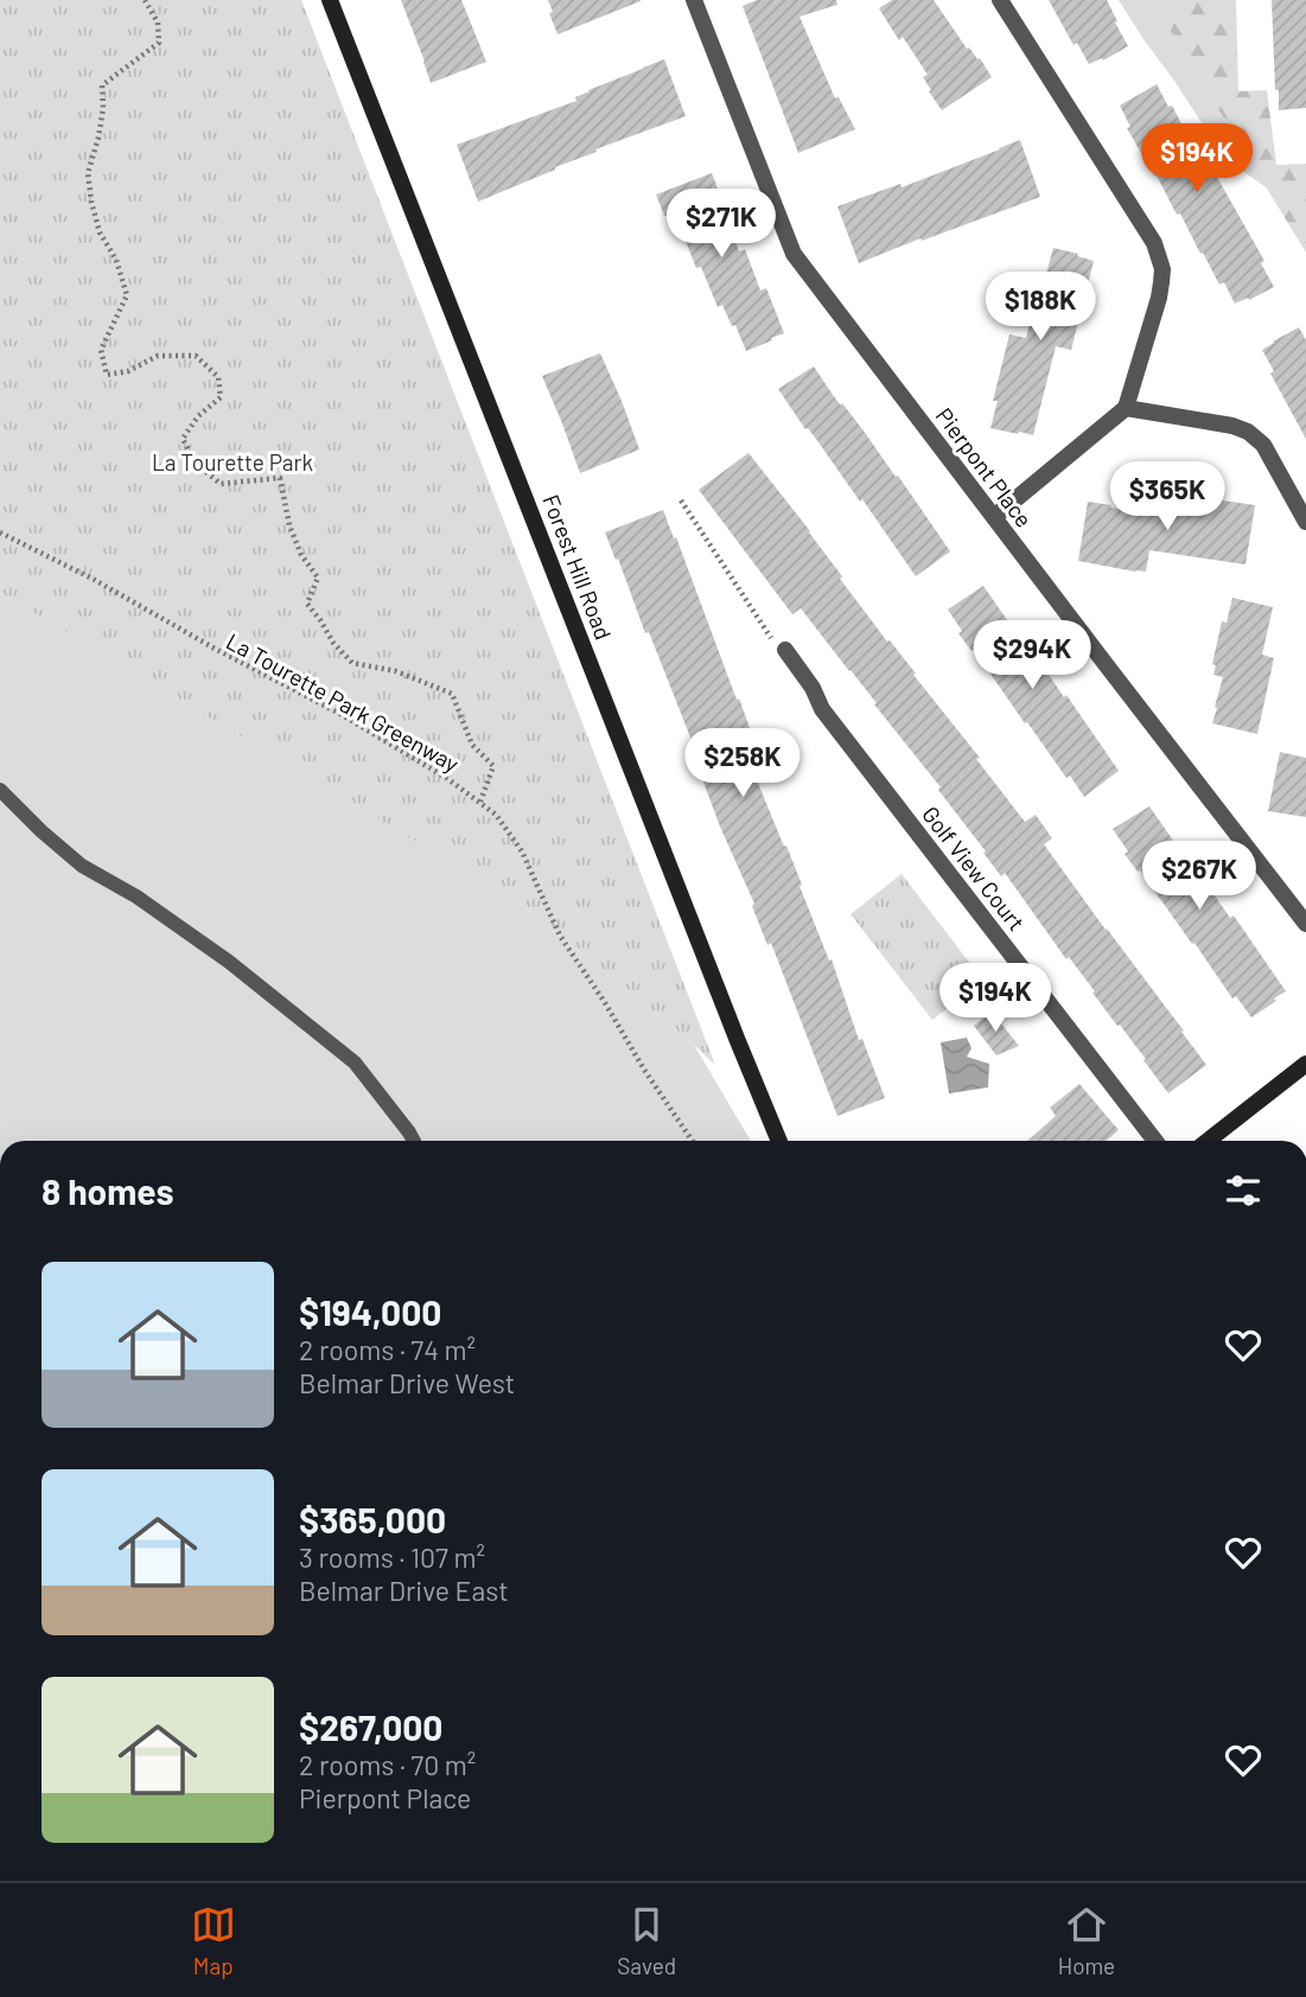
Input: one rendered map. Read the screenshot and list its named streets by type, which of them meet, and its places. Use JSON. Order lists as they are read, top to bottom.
{
  "streets": {
    "street": ["Pierpont Place", "Forest Hill Road", "Golf View Court"],
    "path": ["La Tourette Park Greenway"]
  },
  "parks": ["La Tourette Park"],
  "page": {
    "price": [
      "$194K",
      "$271K",
      "$188K",
      "$365K",
      "$294K",
      "$258K",
      "$267K",
      "$194K"
    ],
    "heading": "8 homes",
    "list": [
      {
        "name": "$194,000",
        "note": "2 rooms · 74 m² · Belmar Drive West"
      },
      {
        "name": "$365,000",
        "note": "3 rooms · 107 m² · Belmar Drive East"
      },
      {
        "name": "$267,000",
        "note": "2 rooms · 70 m² · Pierpont Place"
      }
    ],
    "tabs": ["Map", "Saved", "Home"]
  }
}
